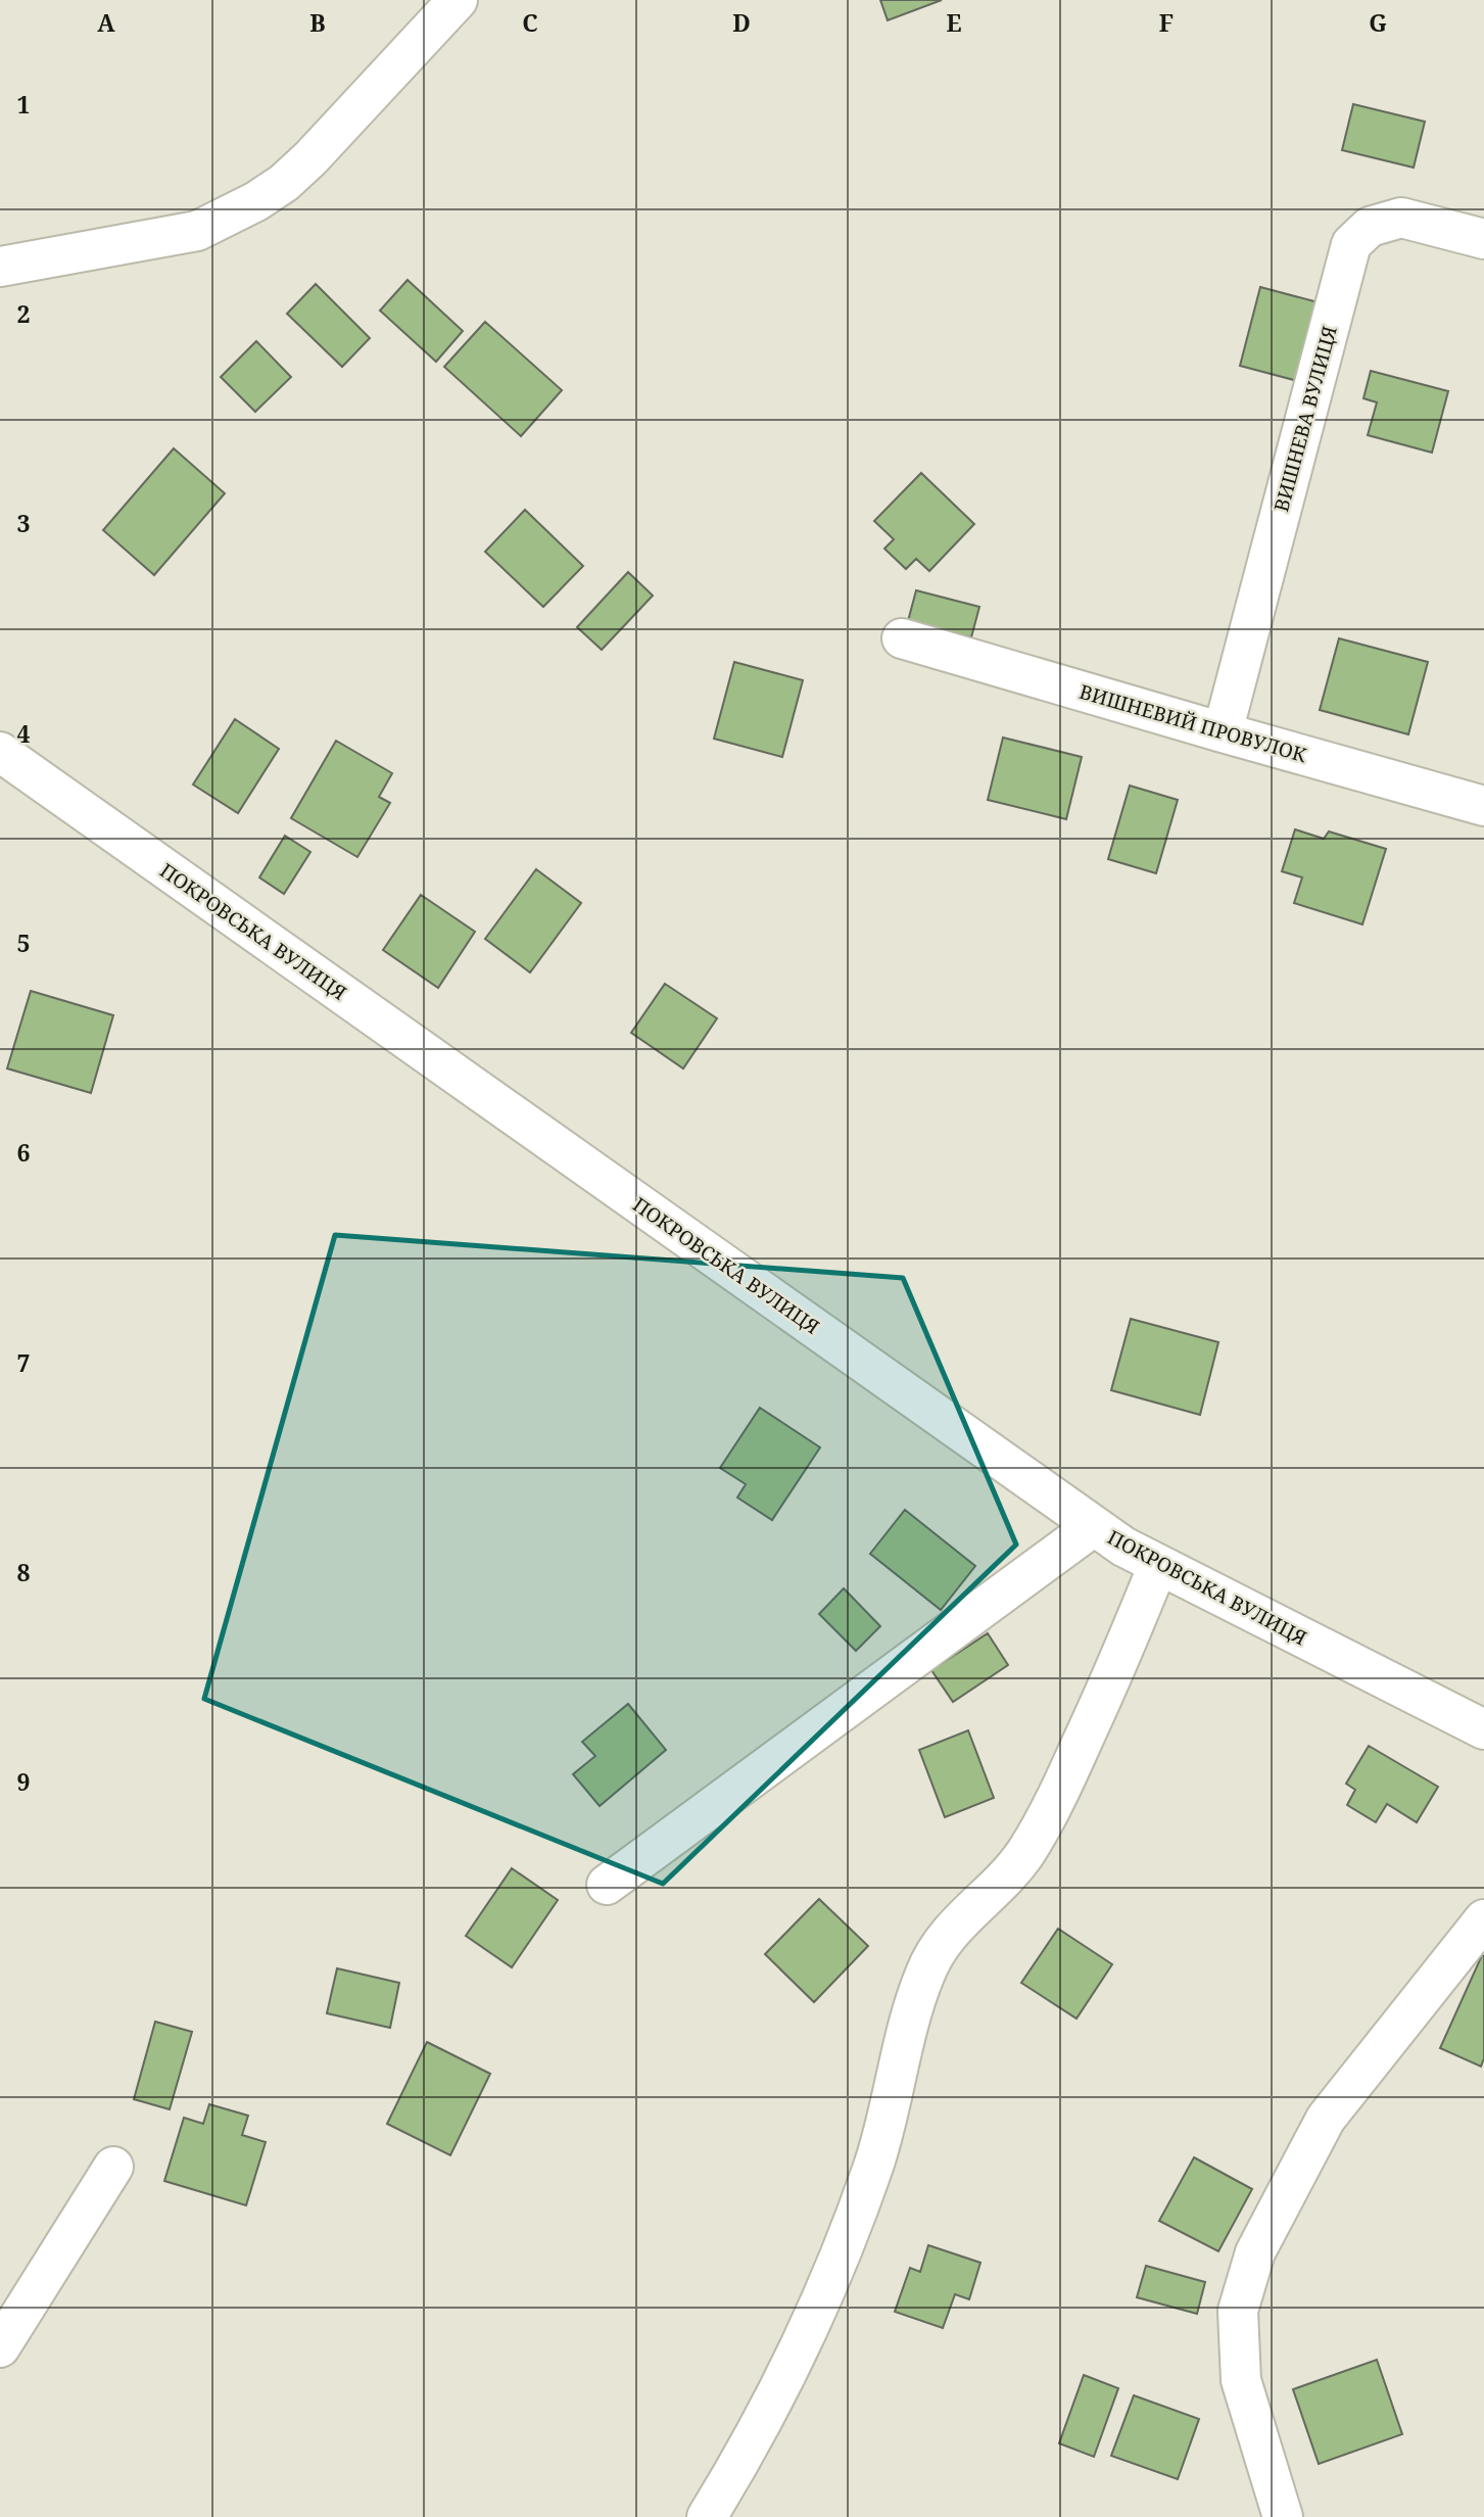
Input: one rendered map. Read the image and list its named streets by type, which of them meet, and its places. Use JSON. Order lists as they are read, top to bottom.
{
  "streets": {
    "street": ["ВИШНЕВА ВУЛИЦЯ", "ВИШНЕВИЙ ПРОВУЛОК", "ПОКРОВСЬКА ВУЛИЦЯ"]
  },
  "crossings": [
    ["ВИШНЕВА ВУЛИЦЯ", "ВИШНЕВИЙ ПРОВУЛОК"]
  ],
  "grid": {
    "columns": [
      "A",
      "B",
      "C",
      "D",
      "E",
      "F",
      "G"
    ],
    "rows": [
      "1",
      "2",
      "3",
      "4",
      "5",
      "6",
      "7",
      "8",
      "9"
    ]
  }
}
